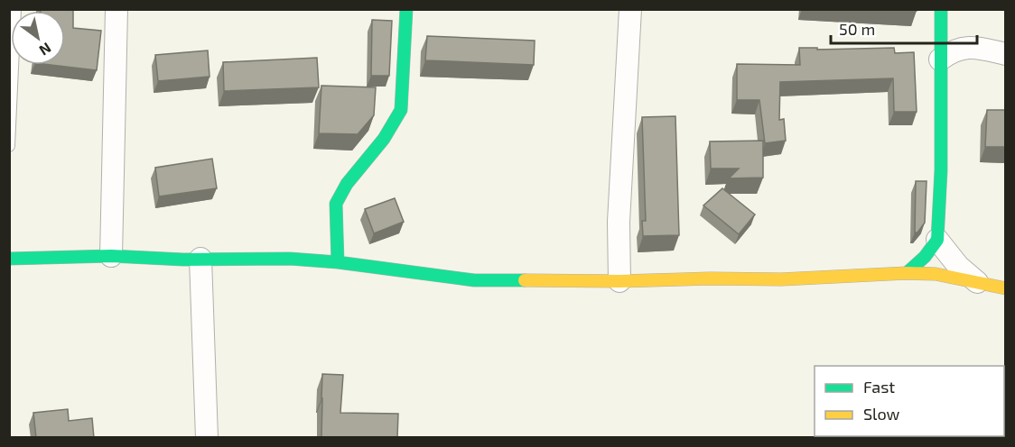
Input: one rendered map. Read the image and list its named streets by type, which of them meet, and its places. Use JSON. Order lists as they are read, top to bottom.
{
  "legend": ["Fast", "Slow"],
  "scale_bar": "50 m",
  "north": "bottom right"
}
